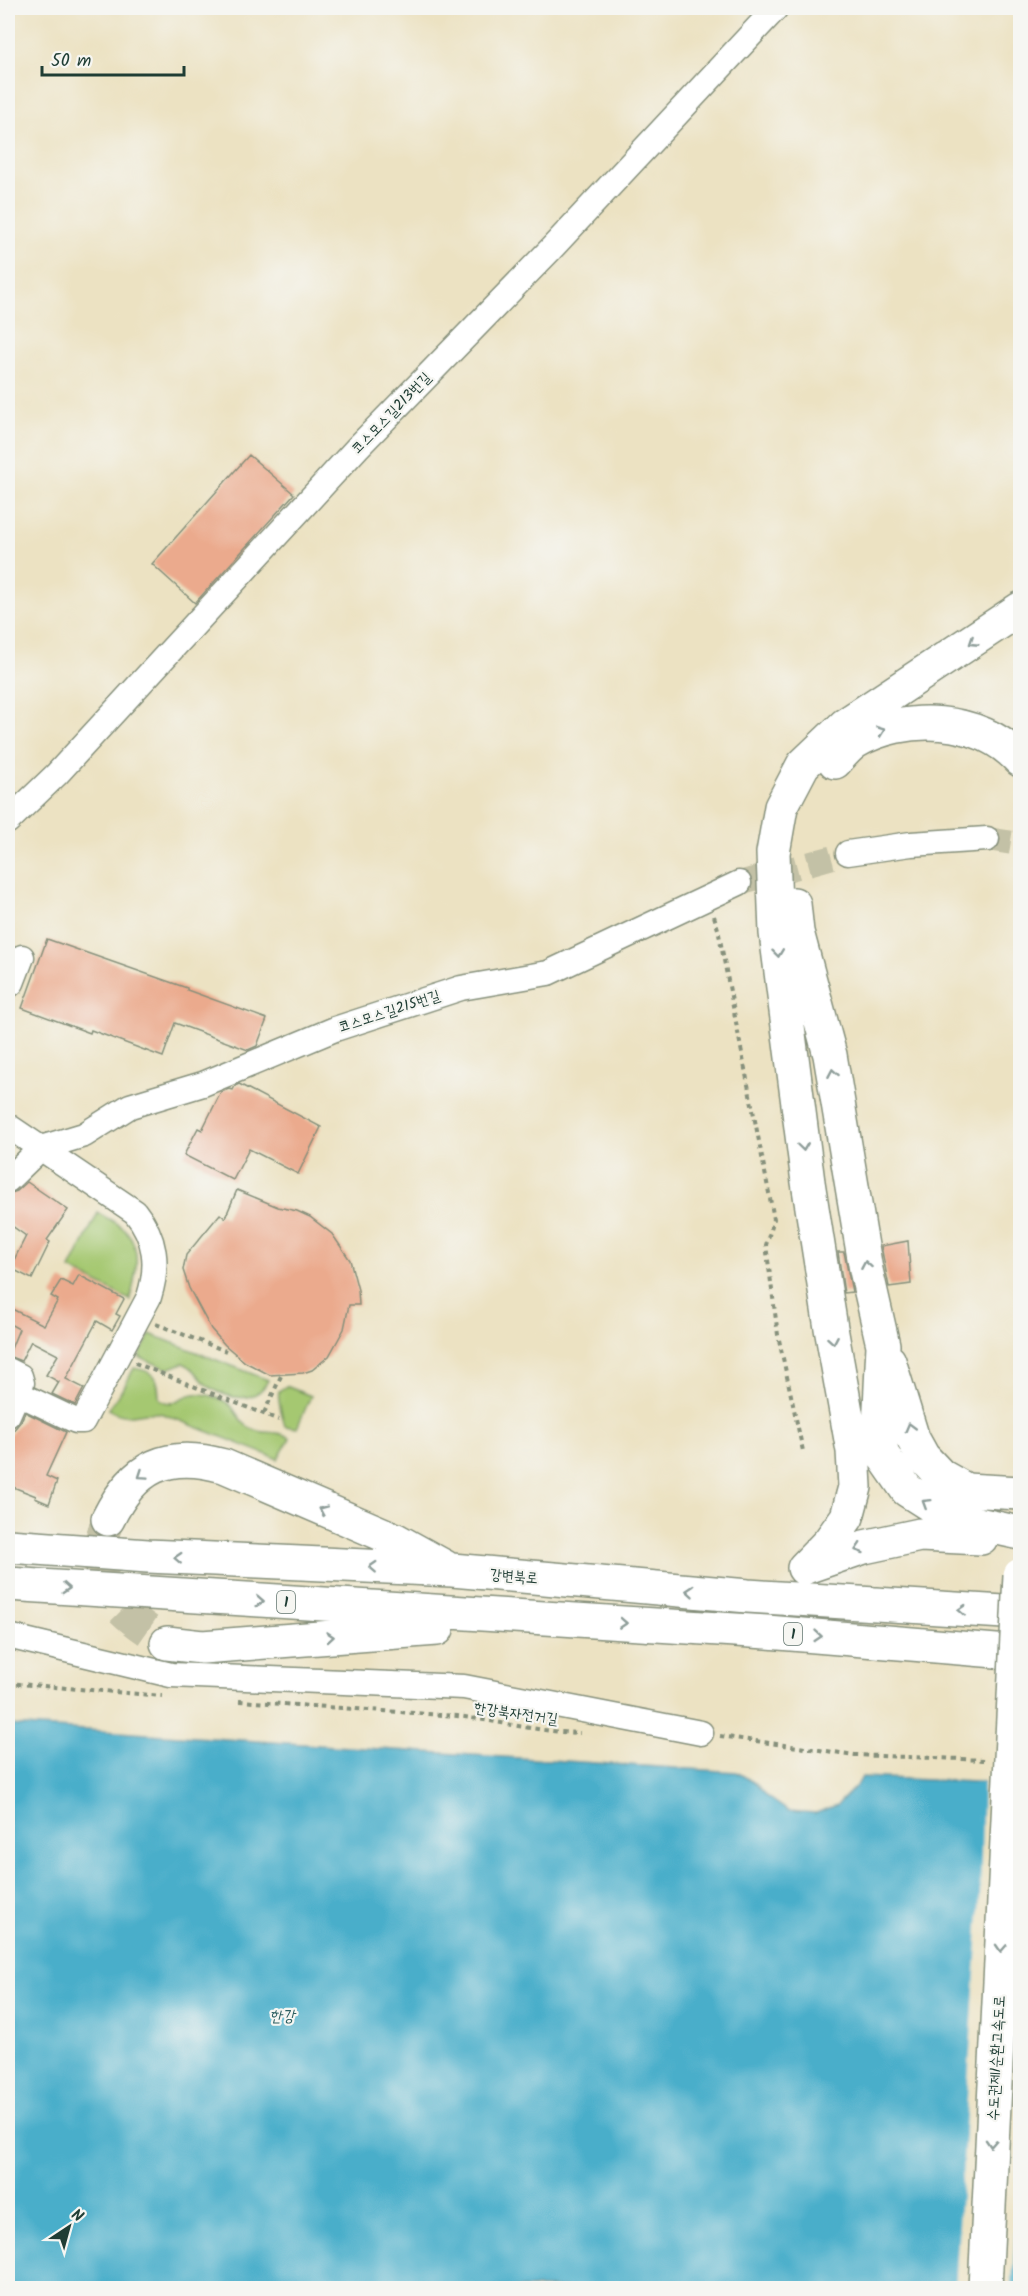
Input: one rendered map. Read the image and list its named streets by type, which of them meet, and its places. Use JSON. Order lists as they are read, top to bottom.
{
  "streets": {
    "highway": ["강변북로", "1", "수도권제1순환고속도로"],
    "street": ["코스모스길213번길", "코스모스길215번길"],
    "path": ["한강북자전거길"]
  },
  "one_way": ["수도권제1순환고속도로"],
  "water": ["한강"],
  "scale_bar": "50 m",
  "north": "top right"
}
